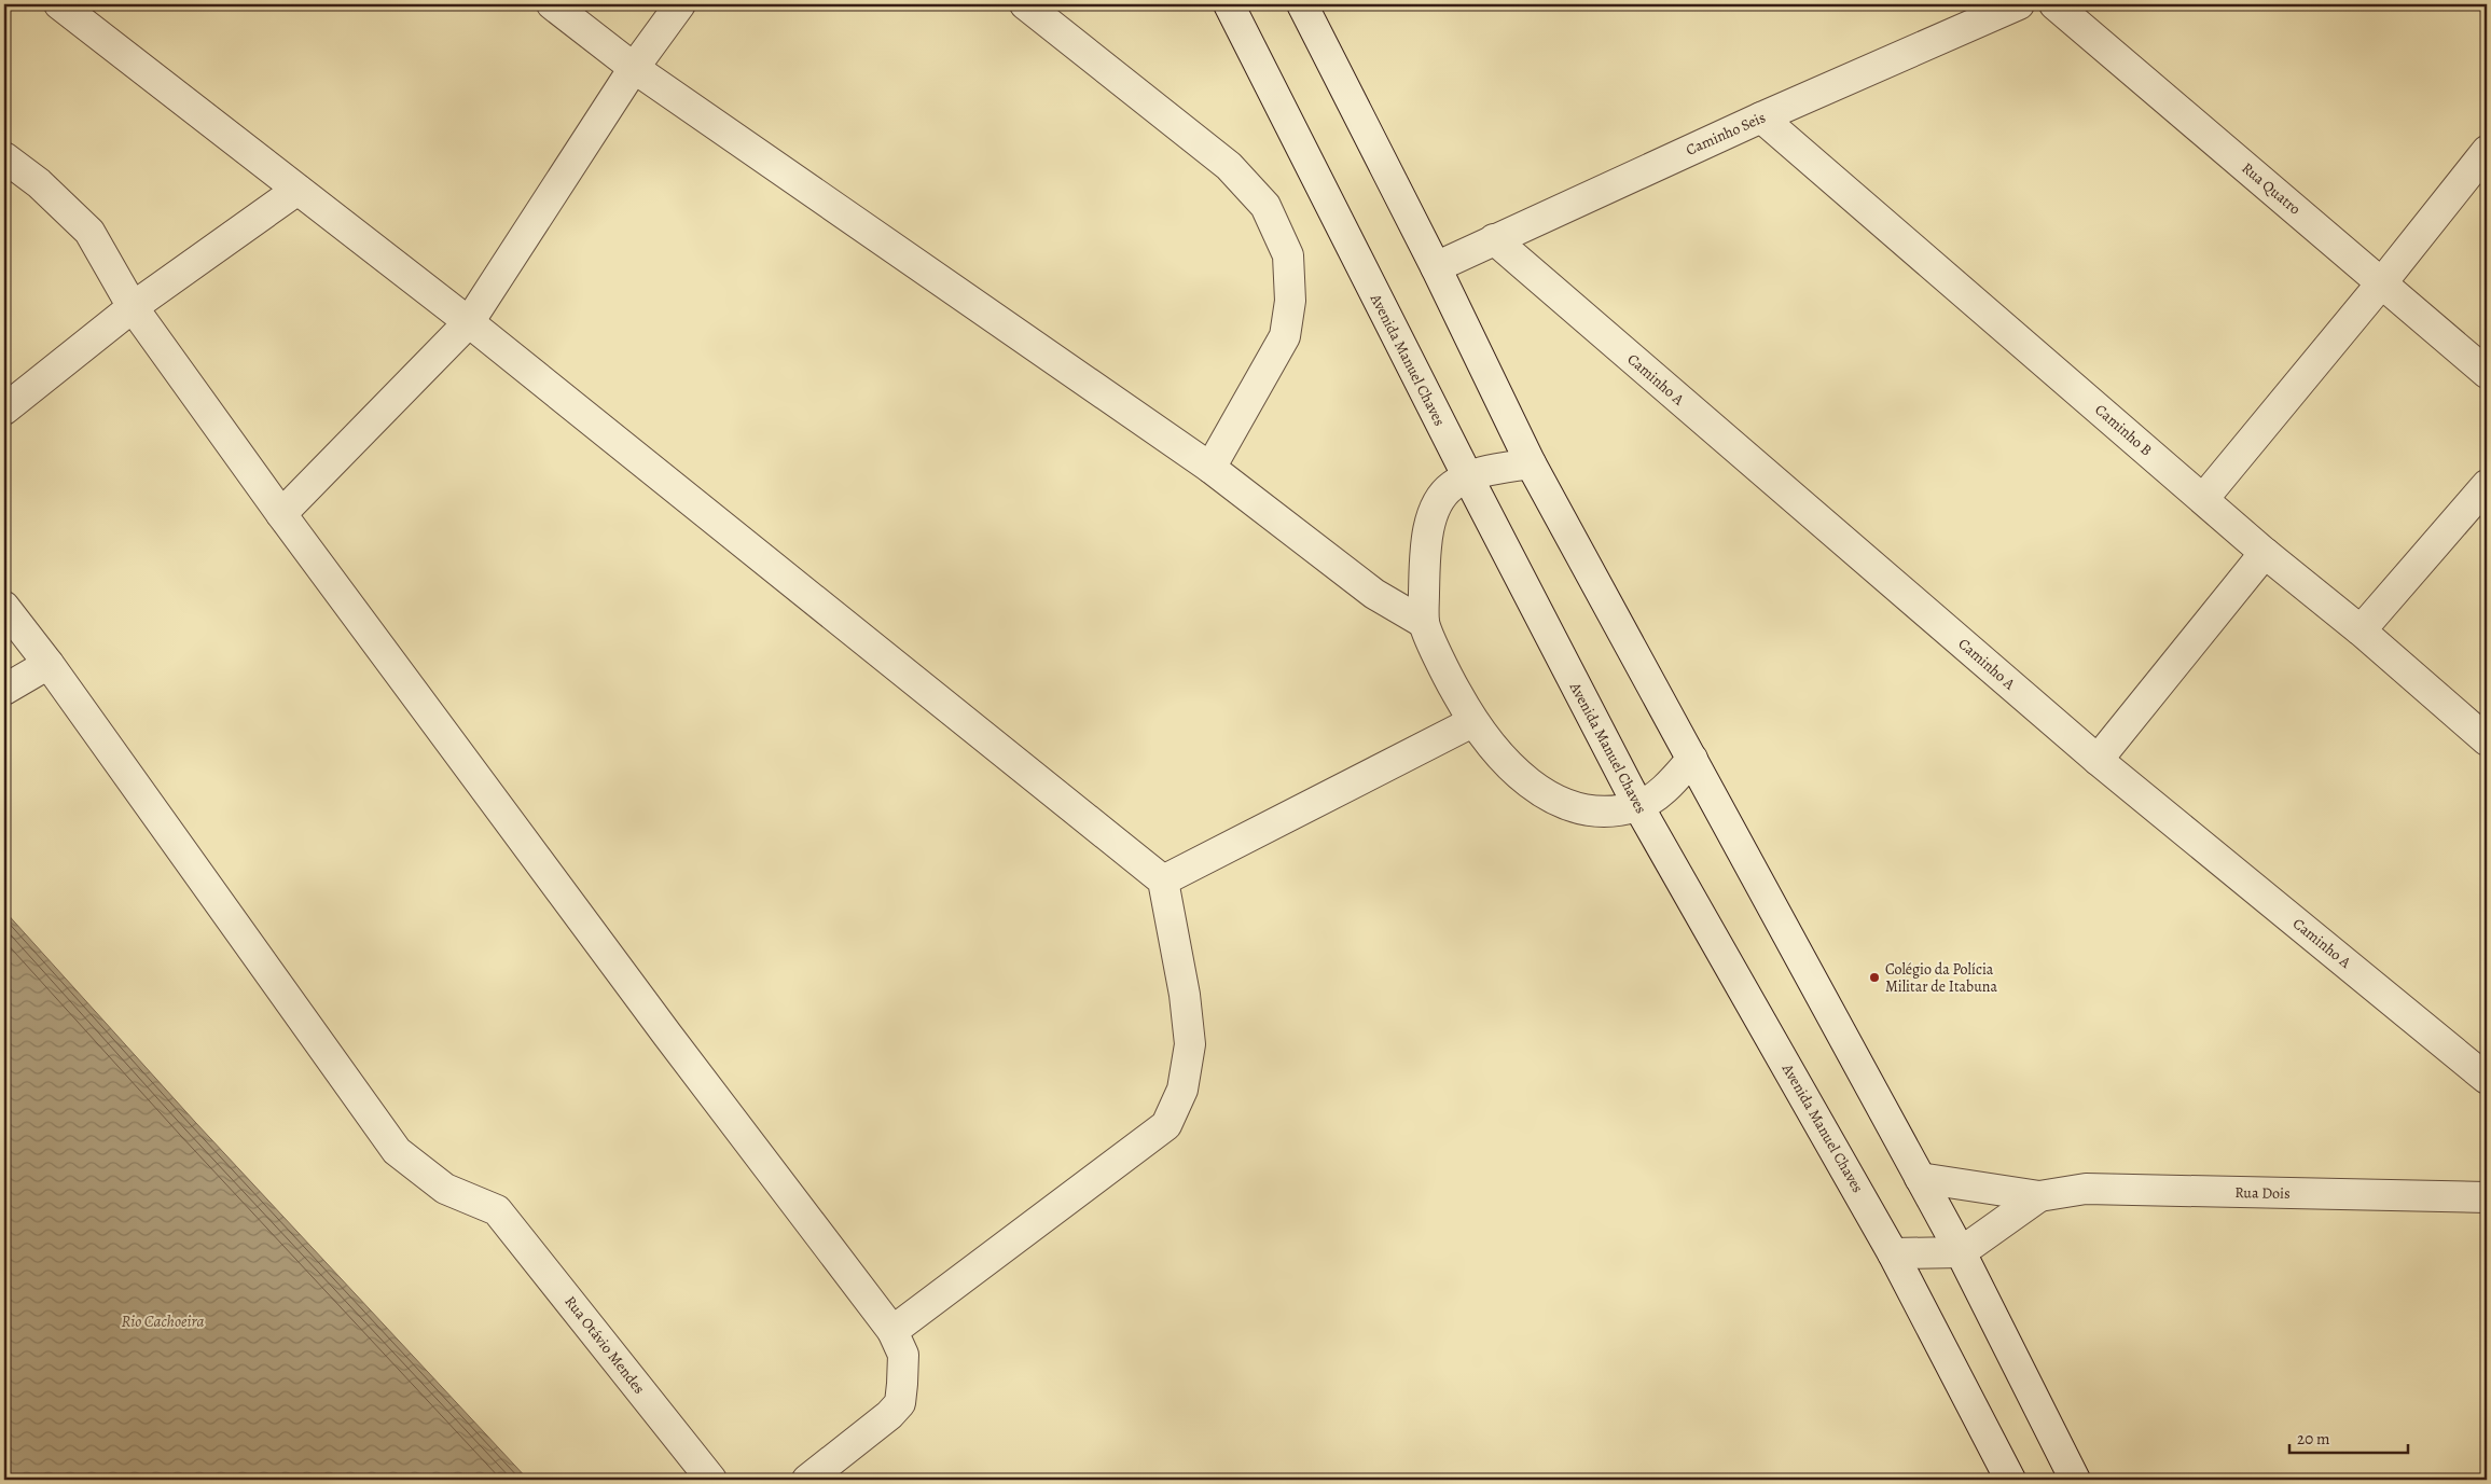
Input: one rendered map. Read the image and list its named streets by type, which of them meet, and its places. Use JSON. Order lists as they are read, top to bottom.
{
  "streets": {
    "street": [
      "Caminho Seis",
      "Rua Quatro",
      "Avenida Manuel Chaves",
      "Caminho A",
      "Caminho B",
      "Rua Dois",
      "Rua Otávio Mendes"
    ]
  },
  "crossings": [
    ["Caminho Seis", "Caminho A"],
    ["Caminho Seis", "Caminho B"]
  ],
  "water": ["Rio Cachoeira"],
  "places": ["Colégio da Polícia Militar de Itabuna"],
  "scale_bar": "20 m"
}
